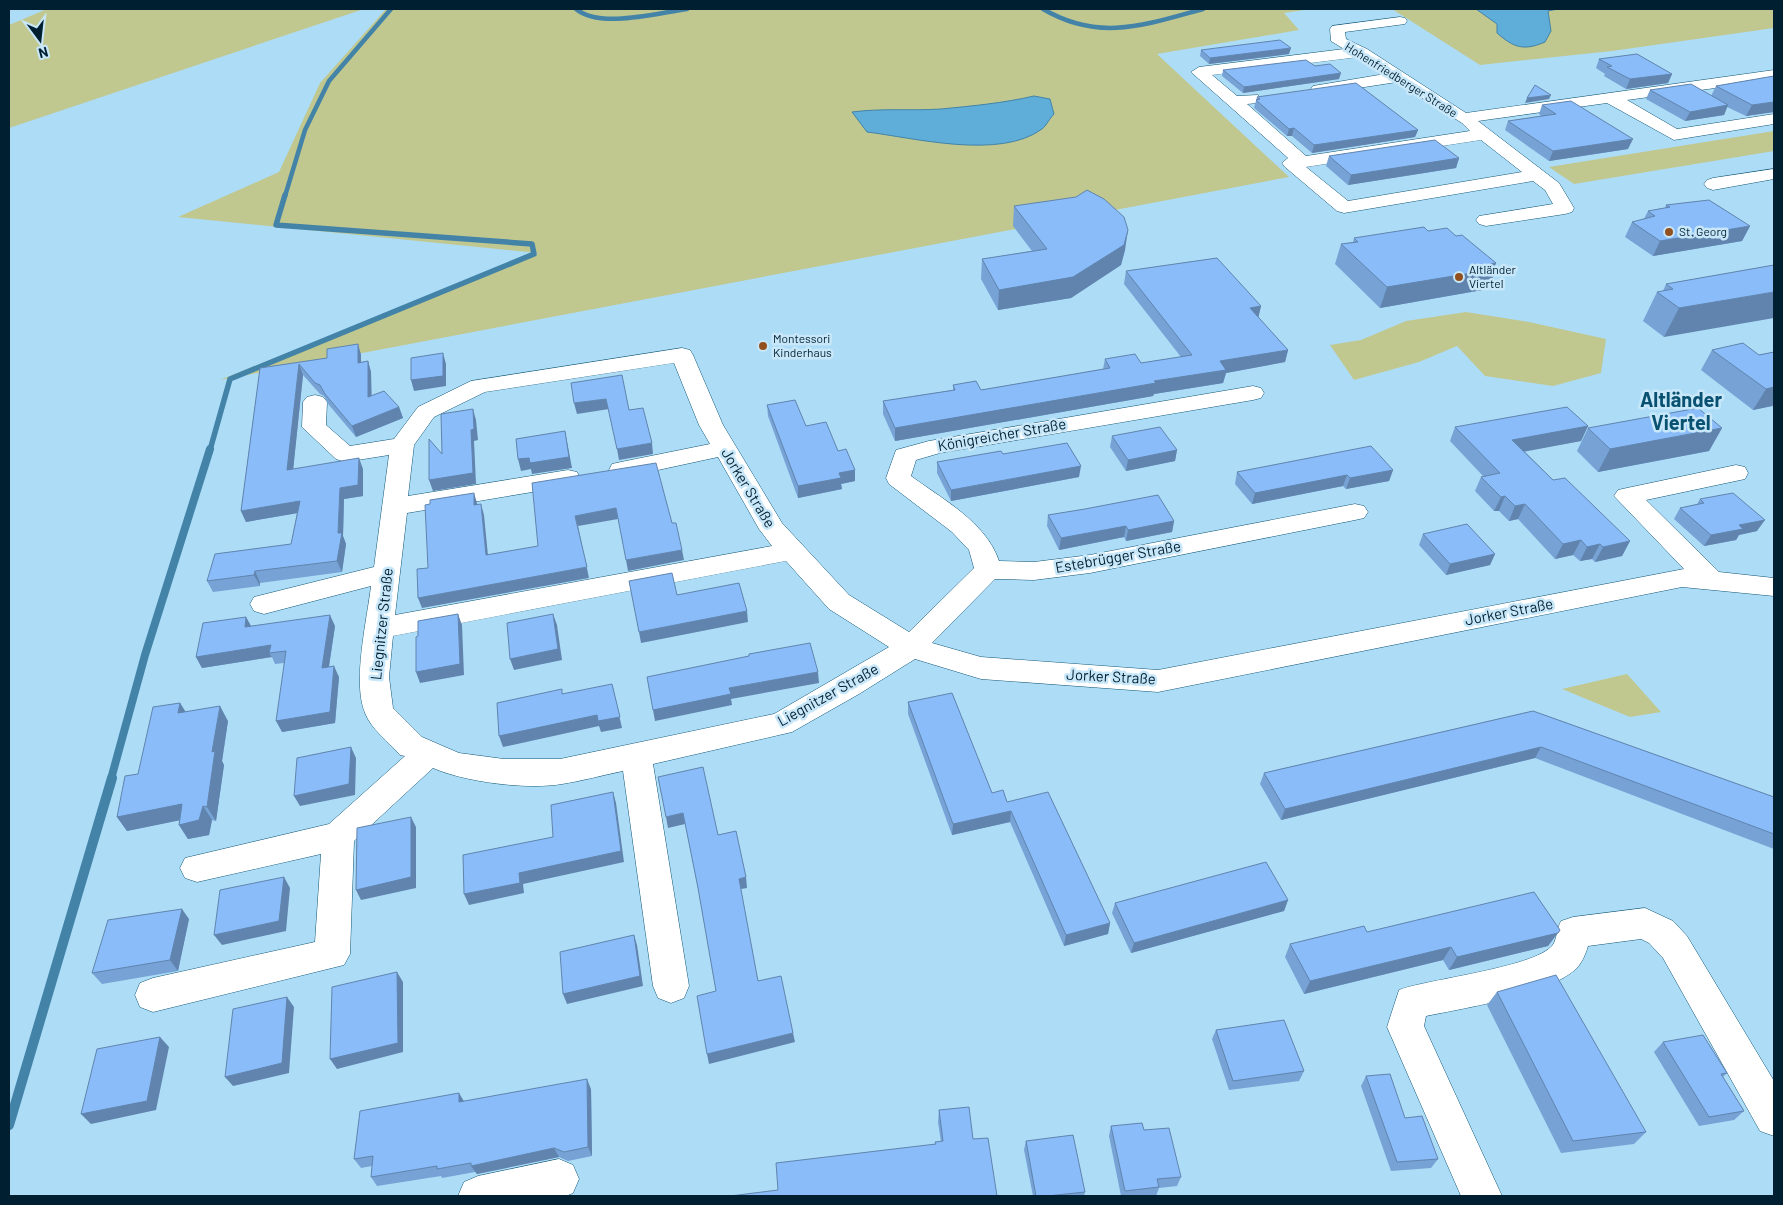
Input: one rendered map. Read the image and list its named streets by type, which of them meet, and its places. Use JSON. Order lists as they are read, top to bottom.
{
  "streets": {
    "street": [
      "Hohenfriedberger Straße",
      "Königreicher Straße",
      "Jorker Straße",
      "Estebrügger Straße",
      "Liegnitzer Straße"
    ]
  },
  "crossings": [
    ["Königreicher Straße", "Estebrügger Straße"],
    ["Jorker Straße", "Liegnitzer Straße"]
  ],
  "districts": ["Altländer Viertel"],
  "places": ["St. Georg", "Altländer Viertel", "Montessori Kinderhaus"],
  "north": "bottom"
}
